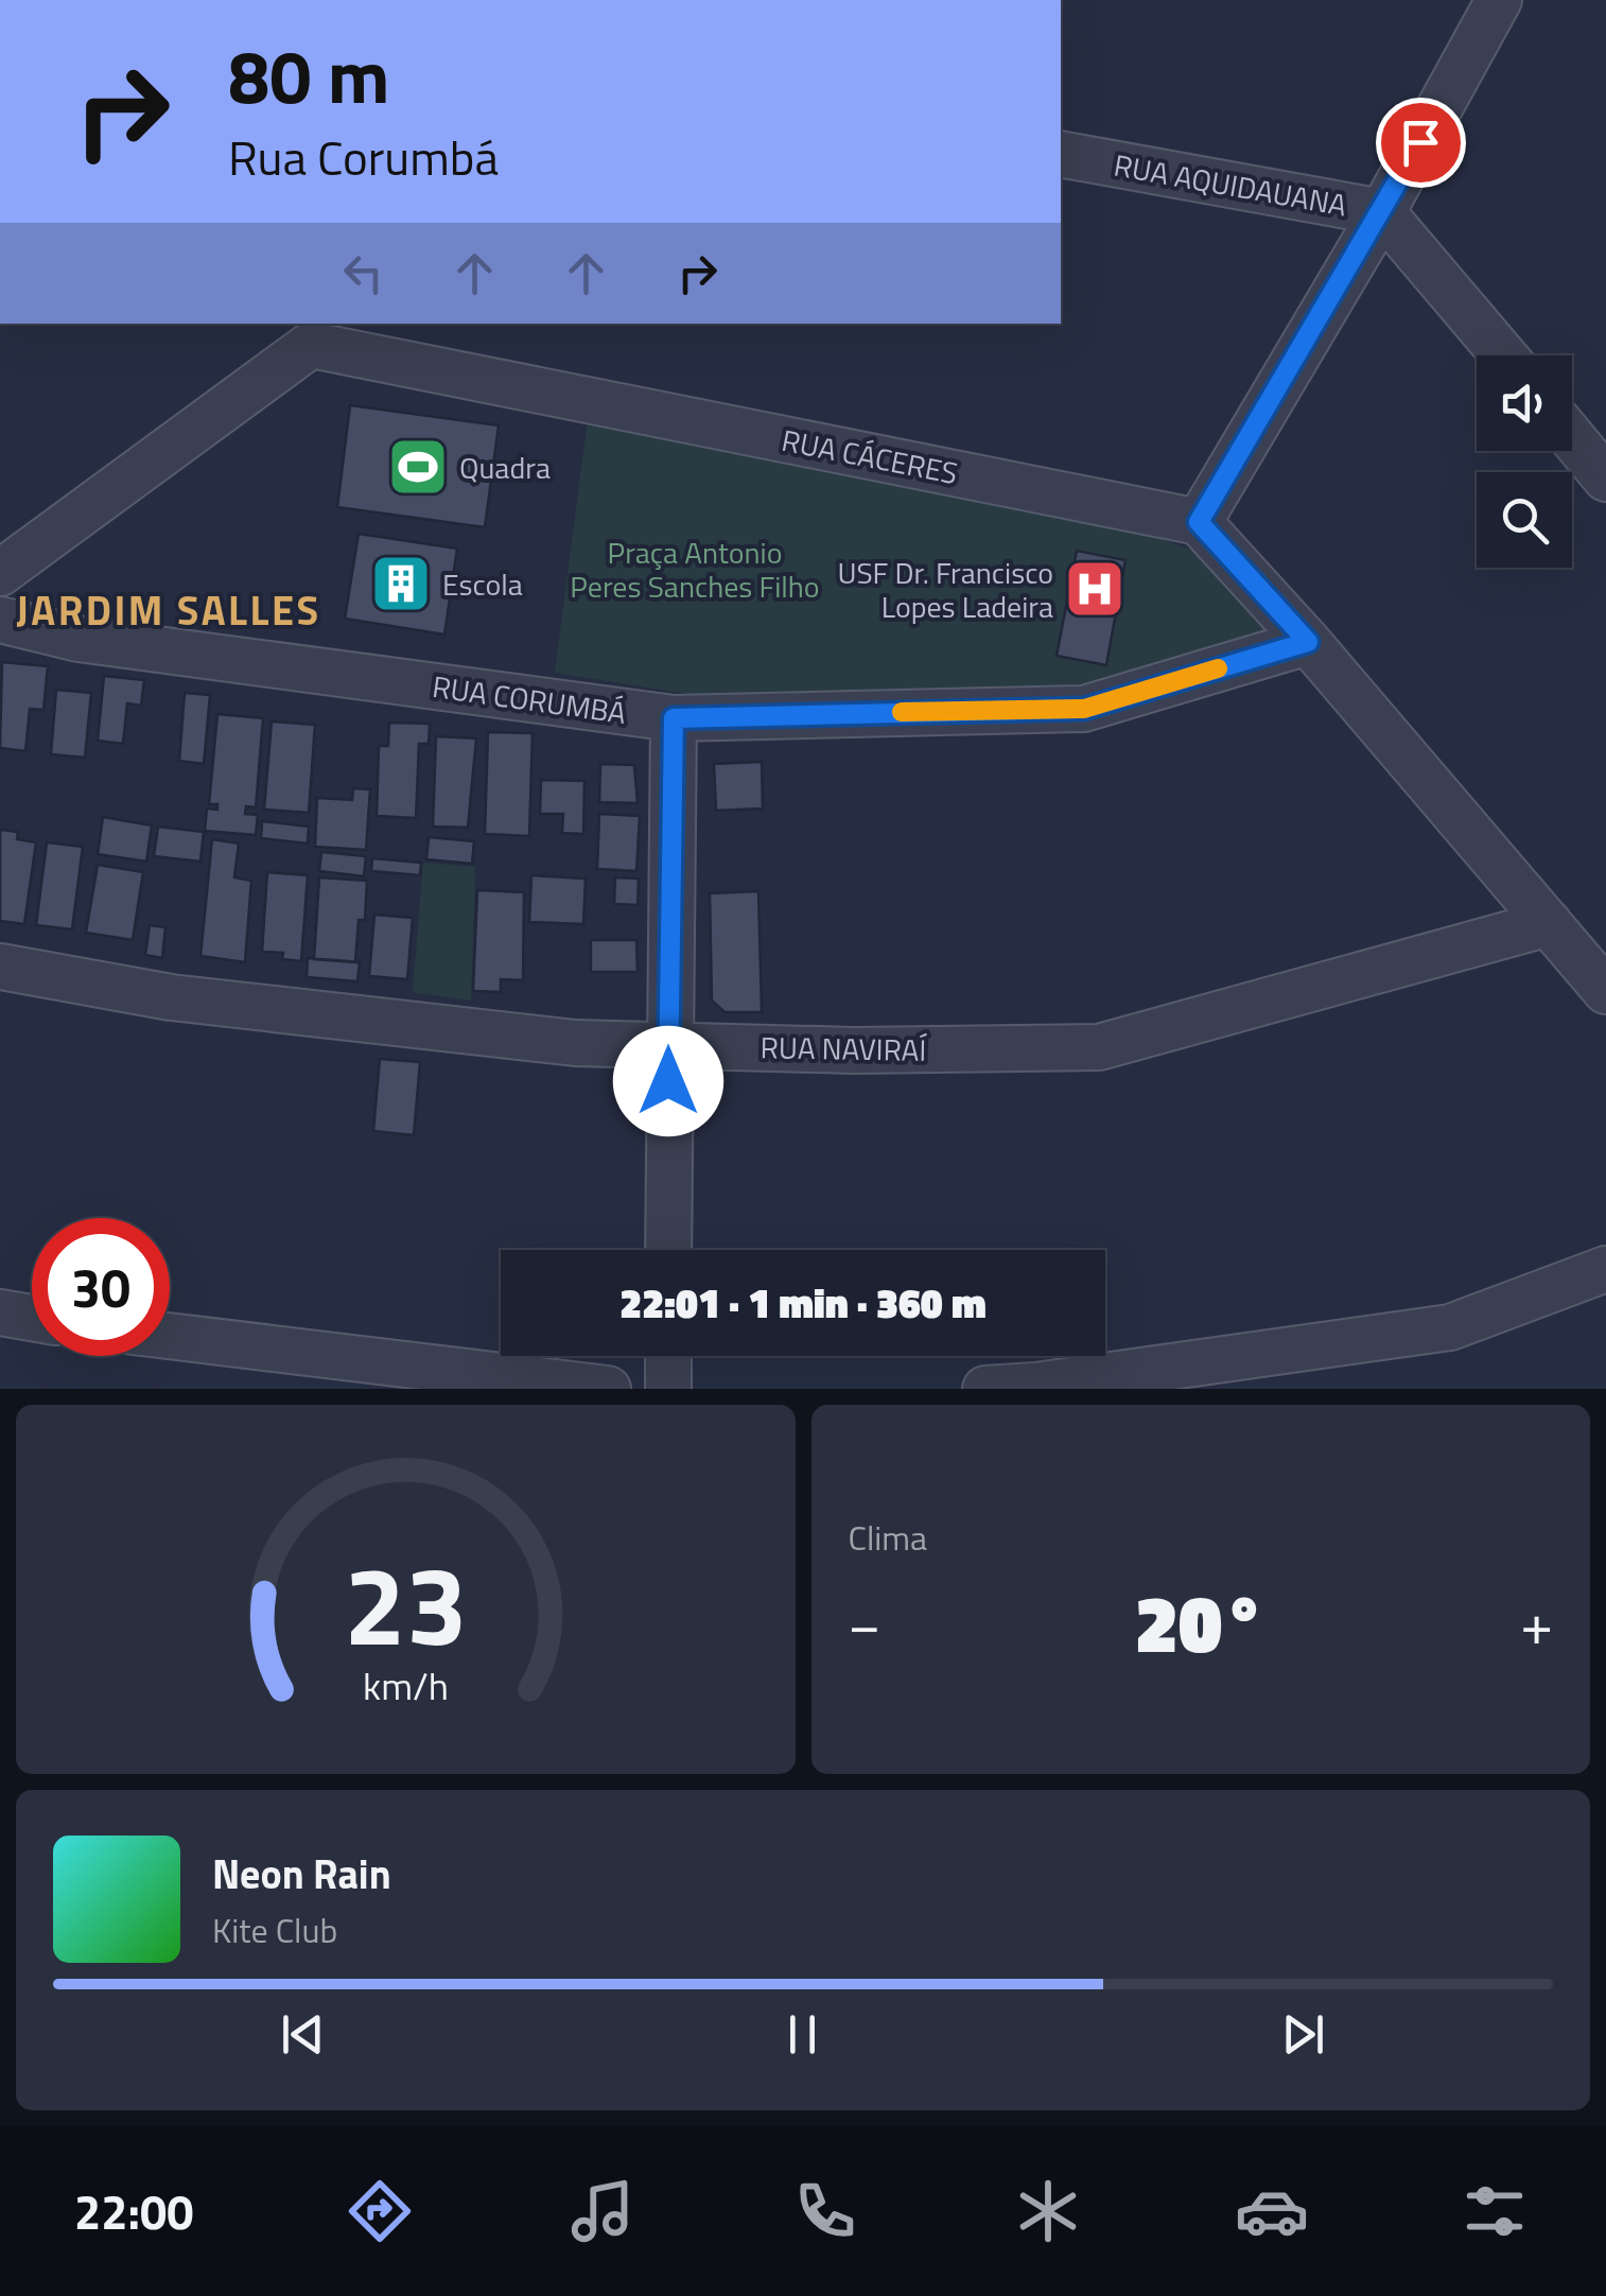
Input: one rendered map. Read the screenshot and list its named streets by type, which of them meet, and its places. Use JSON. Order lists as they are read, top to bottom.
{
  "streets": {
    "street": [
      "RUA AQUIDAUANA",
      "RUA CÁCERES",
      "RUA CORUMBÁ",
      "RUA NAVIRAÍ"
    ]
  },
  "districts": ["JARDIM SALLES"],
  "parks": ["Praça Antonio Peres Sanches Filho"],
  "places": {
    "sports": ["Quadra"],
    "building": ["Escola"],
    "hospital": ["USF Dr. Francisco Lopes Ladeira"]
  },
  "page": {
    "turn": ["80 m", "Rua Corumbá"],
    "limit": "30",
    "trip": "22:01 · 1 min · 360 m",
    "tile": "Clima",
    "heat": ["−", "20°", "+"],
    "song": ["Neon Rain", "Kite Club"],
    "tabs": "22:00",
    "gauge": ["23", "km/h"]
  }
}
